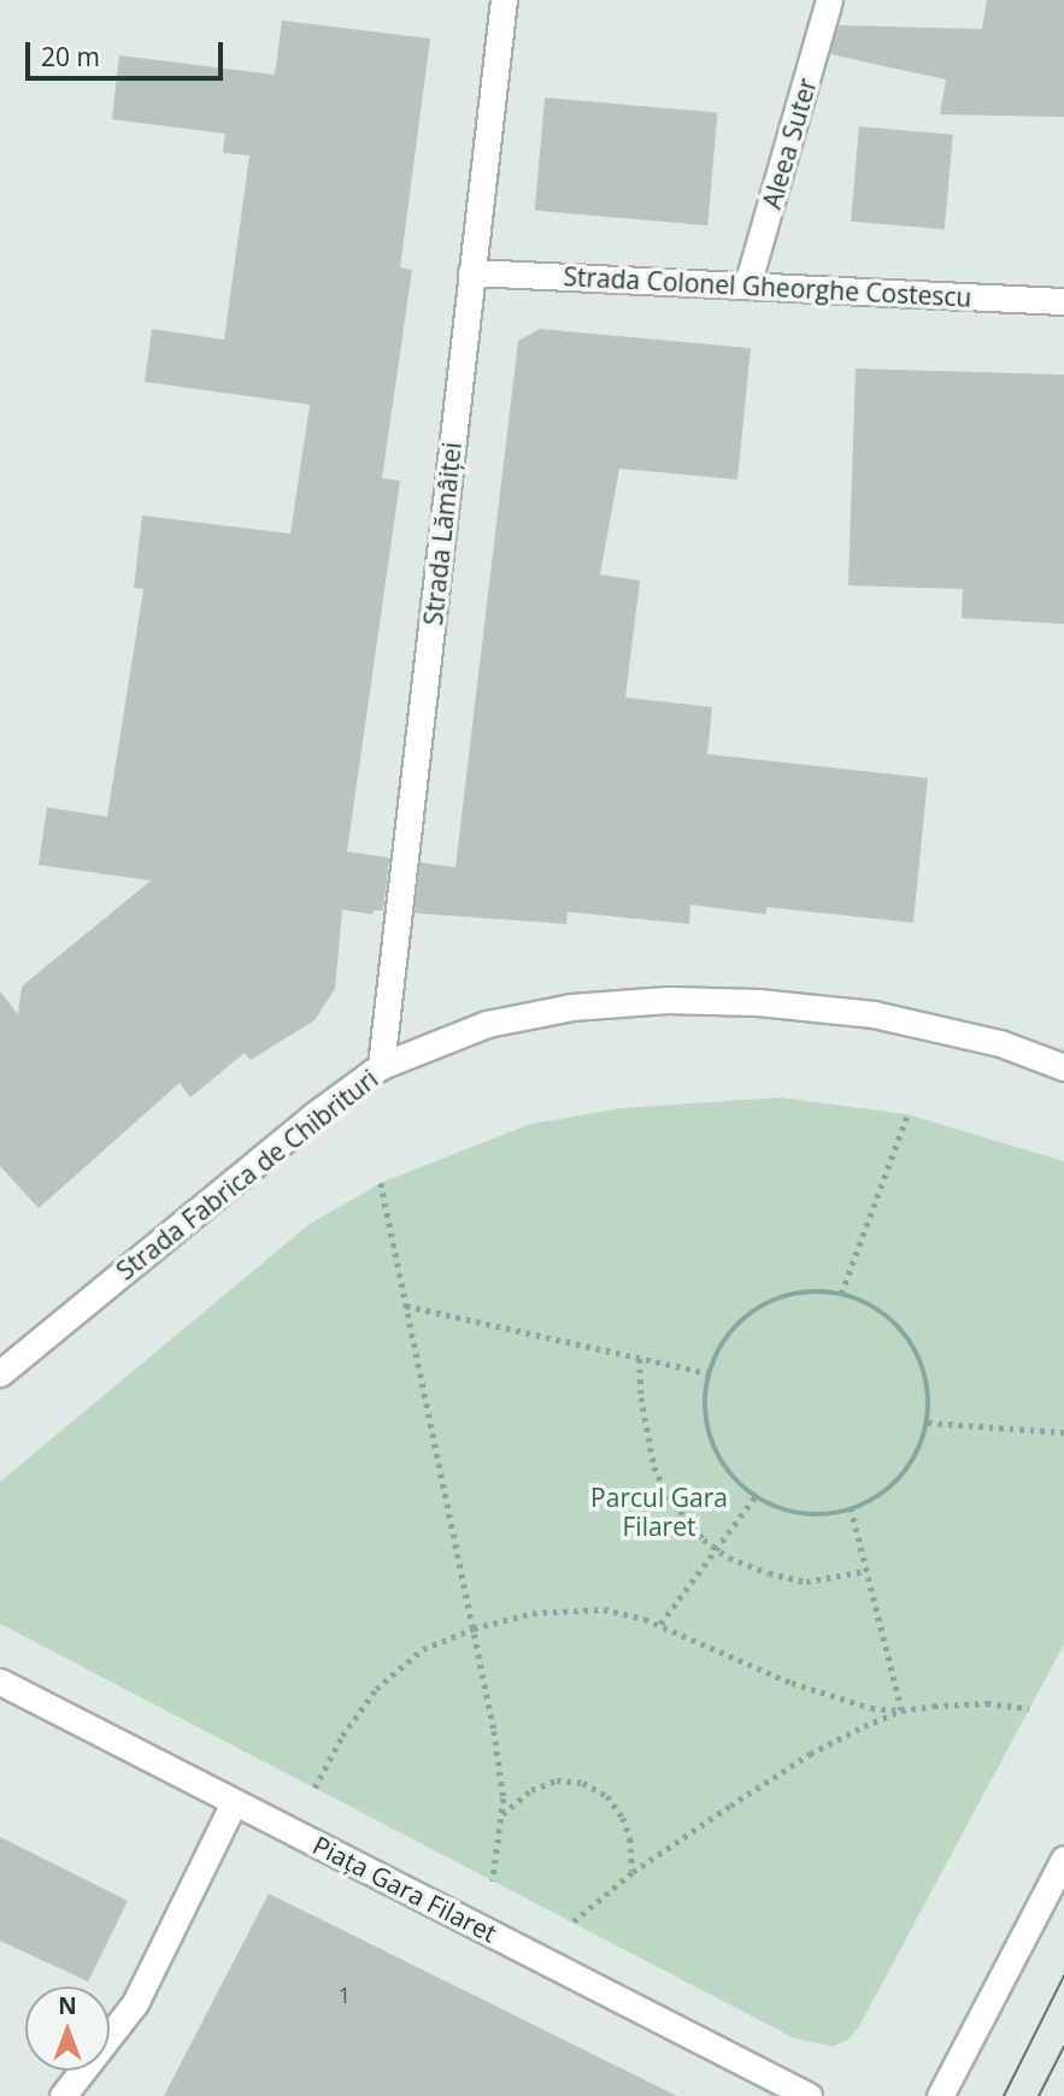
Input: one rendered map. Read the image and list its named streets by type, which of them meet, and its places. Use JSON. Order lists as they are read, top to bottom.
{
  "streets": {
    "street": [
      "Aleea Suter",
      "Strada Colonel Gheorghe Costescu",
      "Strada Lămâiței",
      "Strada Fabrica de Chibrituri",
      "Piața Gara Filaret"
    ]
  },
  "crossings": [
    ["Aleea Suter", "Strada Colonel Gheorghe Costescu"],
    ["Strada Colonel Gheorghe Costescu", "Strada Lămâiței"],
    ["Strada Lămâiței", "Strada Fabrica de Chibrituri"]
  ],
  "parks": ["Parcul Gara Filaret"],
  "house_numbers": ["1"],
  "scale_bar": "20 m",
  "north": "top"
}
